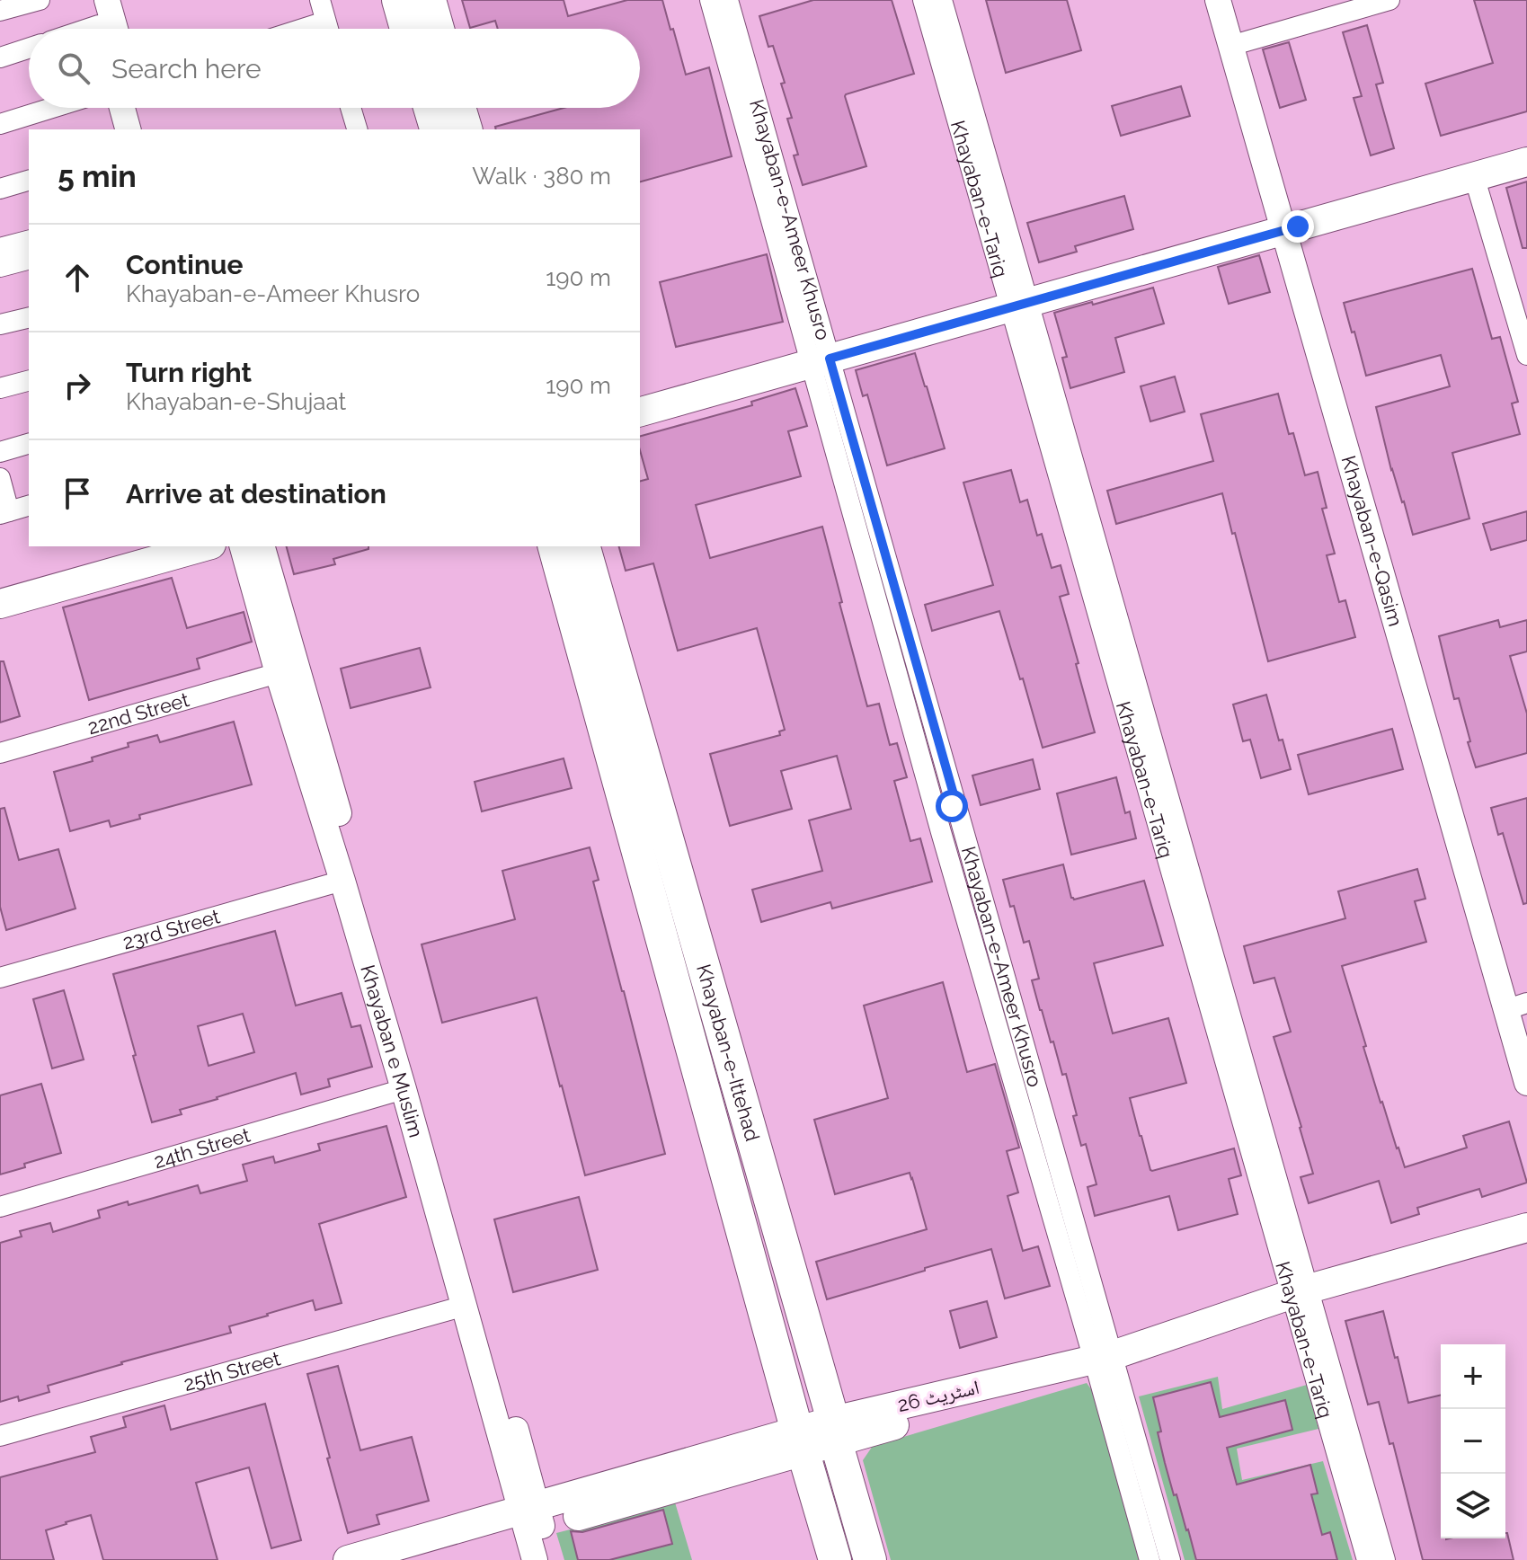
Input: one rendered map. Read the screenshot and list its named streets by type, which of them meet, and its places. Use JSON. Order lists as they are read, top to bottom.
{
  "streets": {
    "main road": ["Khayaban-e-Ittehad", "اسٹریٹ 26"],
    "street": [
      "Khayaban-e-Tariq",
      "Khayaban-e-Ameer Khusro",
      "Khayaban-e-Qasim",
      "22nd Street",
      "23rd Street",
      "Khayaban e Muslim",
      "24th Street",
      "25th Street"
    ]
  },
  "crossings": [
    ["Khayaban-e-Tariq", "اسٹریٹ 26"],
    ["Khayaban-e-Ameer Khusro", "اسٹریٹ 26"],
    ["22nd Street", "Khayaban e Muslim"],
    ["23rd Street", "Khayaban e Muslim"],
    ["Khayaban e Muslim", "24th Street"],
    ["Khayaban e Muslim", "25th Street"],
    ["Khayaban e Muslim", "اسٹریٹ 26"],
    ["Khayaban-e-Ittehad", "اسٹریٹ 26"]
  ],
  "page": {
    "search": "Search here",
    "heading": ["5 min", "Walk · 380 m"],
    "list": [
      ["Continue", "Khayaban-e-Ameer Khusro", "190 m"],
      ["Turn right", "Khayaban-e-Shujaat", "190 m"],
      "Arrive at destination"
    ],
    "map_buttons": ["+", "−"]
  }
}
